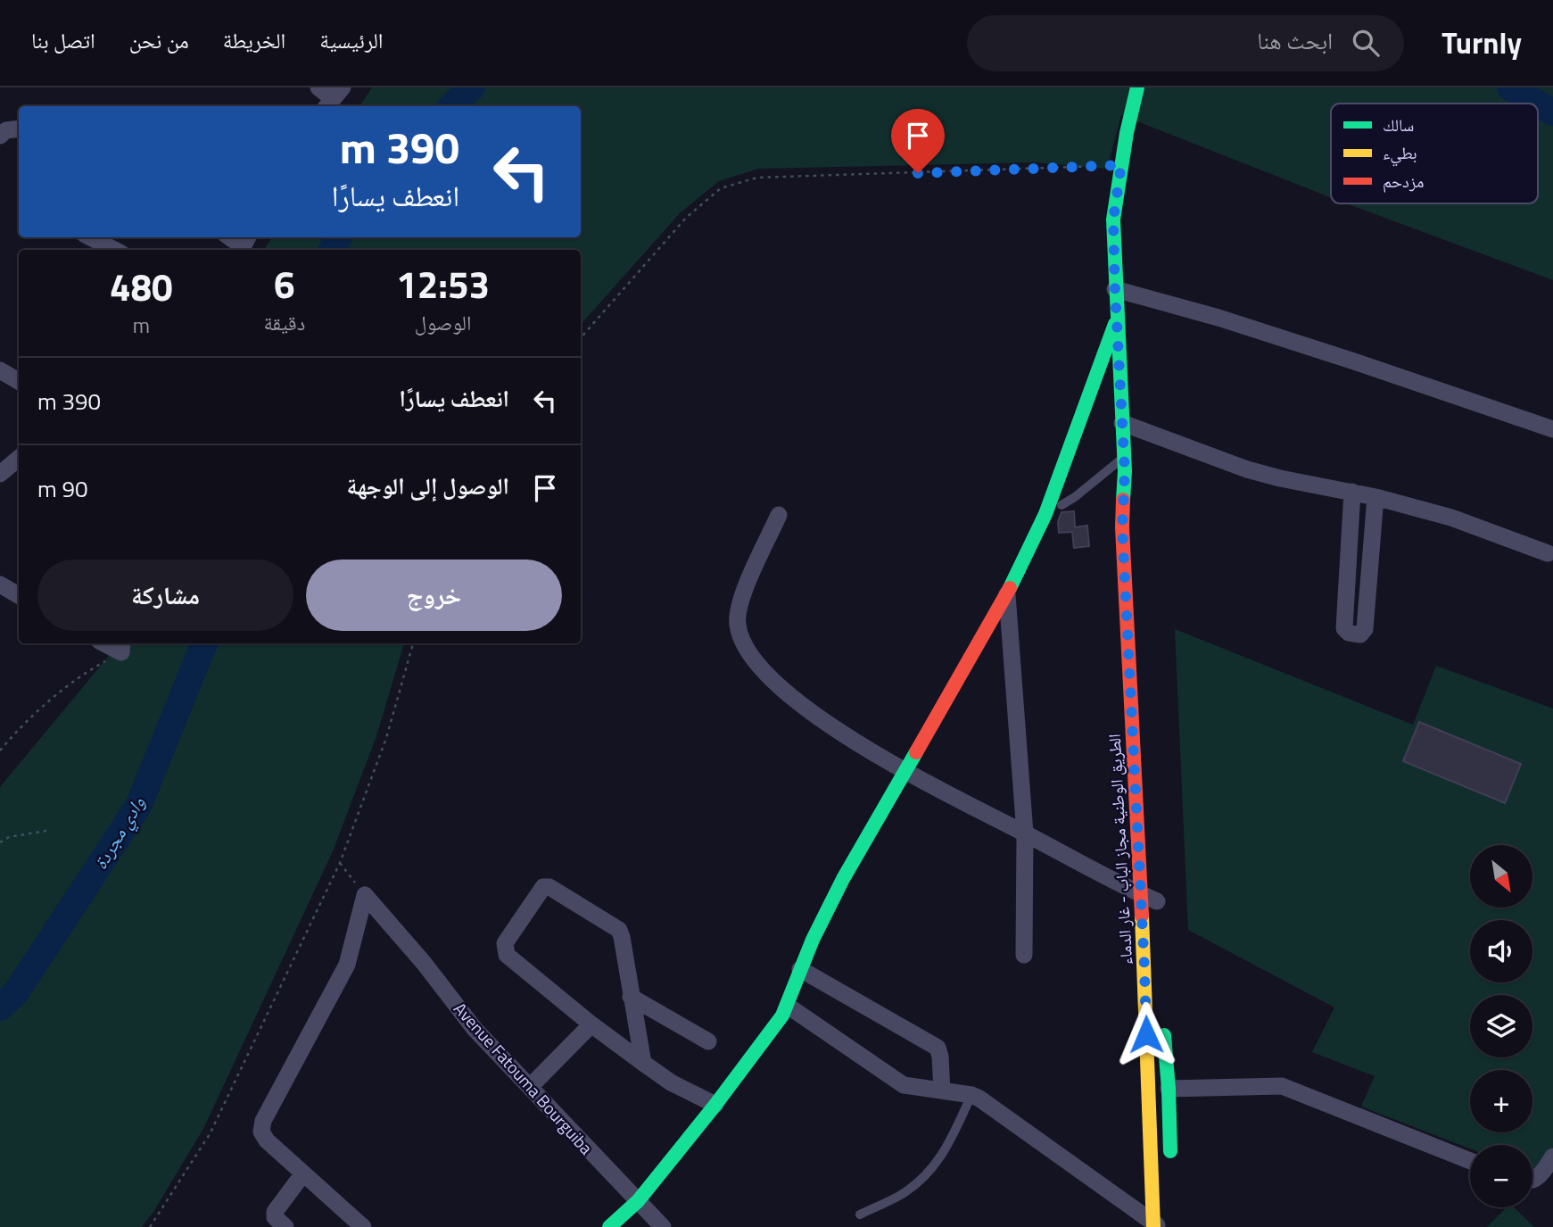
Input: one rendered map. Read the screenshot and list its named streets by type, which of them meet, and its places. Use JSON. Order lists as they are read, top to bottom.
{
  "streets": {
    "main road": ["الطريق الوطنية مجاز الباب - غار الدماء"],
    "street": ["Avenue Fatouma Bourguiba"]
  },
  "water": ["وادي مجردة"],
  "legend": ["سالك", "بطيء", "مزدحم"],
  "north": "bottom right",
  "page": {
    "header": "Turnly",
    "search": "ابحث هنا",
    "nav": [
      "الرئيسية",
      "الخريطة",
      "من نحن",
      "اتصل بنا"
    ],
    "turn": ["390 m", "انعطف يسارًا"],
    "eta": [
      "12:53",
      "الوصول",
      "6",
      "دقيقة",
      "480",
      "m"
    ],
    "list": [
      {
        "name": "انعطف يسارًا",
        "value": "390 m"
      },
      {
        "name": "الوصول إلى الوجهة",
        "value": "90 m"
      }
    ],
    "buttons": ["خروج", "مشاركة"],
    "map_buttons": ["+", "−"]
  }
}
